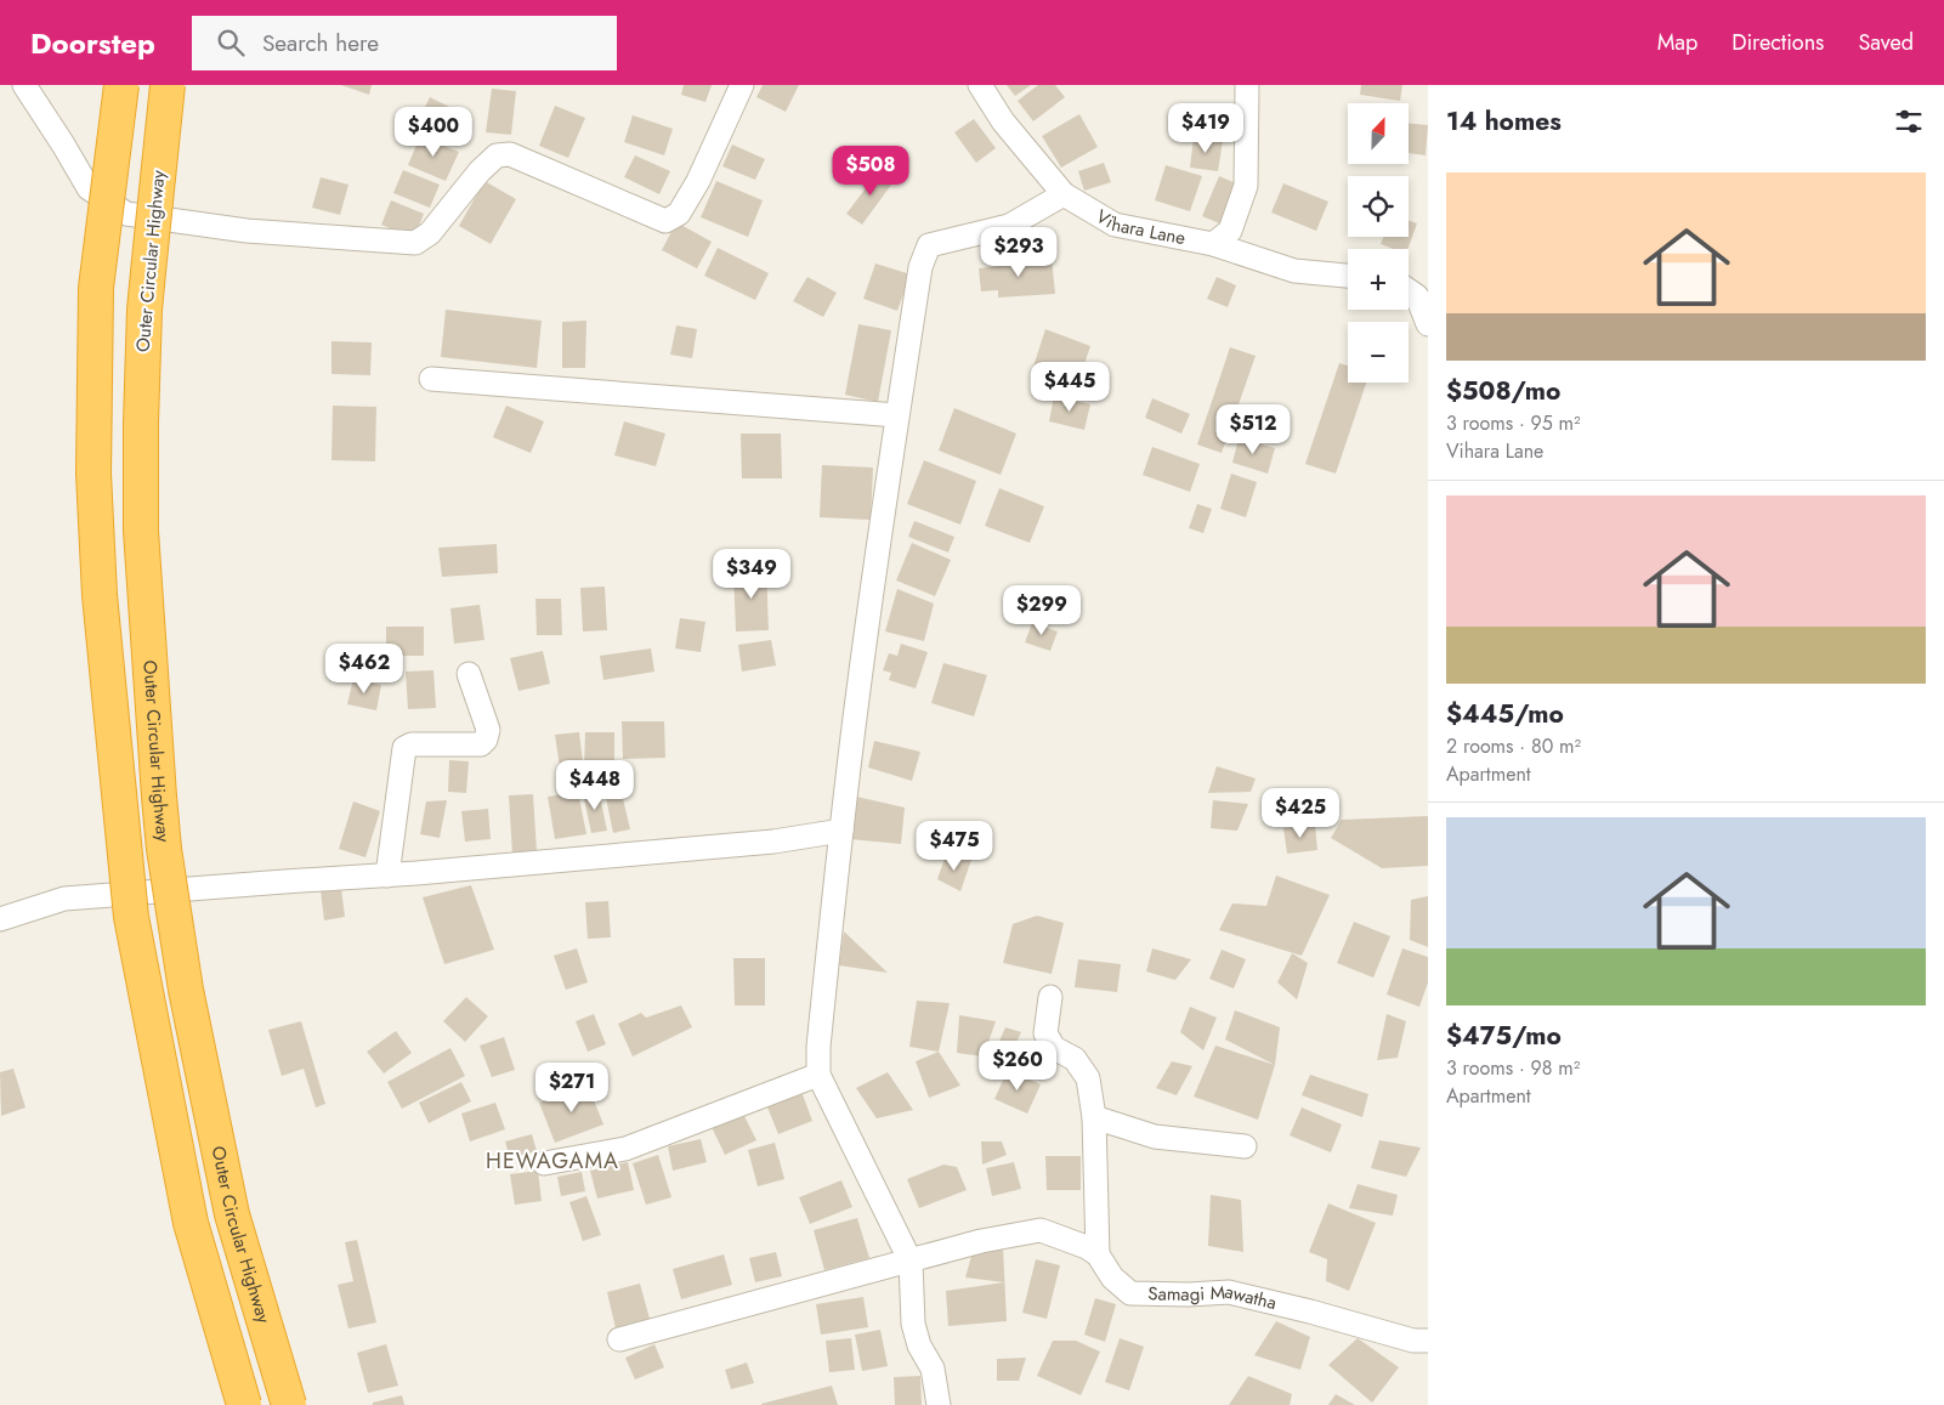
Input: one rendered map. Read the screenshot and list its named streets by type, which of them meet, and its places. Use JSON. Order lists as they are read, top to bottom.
{
  "streets": {
    "highway": ["Outer Circular Highway"],
    "street": ["Vihara Lane", "Samagi Mawatha"]
  },
  "districts": ["HEWAGAMA"],
  "north": "top",
  "page": {
    "header": "Doorstep",
    "search": "Search here",
    "nav": ["Map", "Directions", "Saved"],
    "heading": "14 homes",
    "map_buttons": ["+", "−"],
    "price": [
      "$419",
      "$400",
      "$508",
      "$293",
      "$445",
      "$512",
      "$349",
      "$299",
      "$462",
      "$448",
      "$425",
      "$475",
      "$260",
      "$271"
    ],
    "list": [
      {
        "name": "$508/mo",
        "note": "3 rooms · 95 m² · Vihara Lane"
      },
      {
        "name": "$445/mo",
        "note": "2 rooms · 80 m² · Apartment"
      },
      {
        "name": "$475/mo",
        "note": "3 rooms · 98 m² · Apartment"
      }
    ]
  }
}
